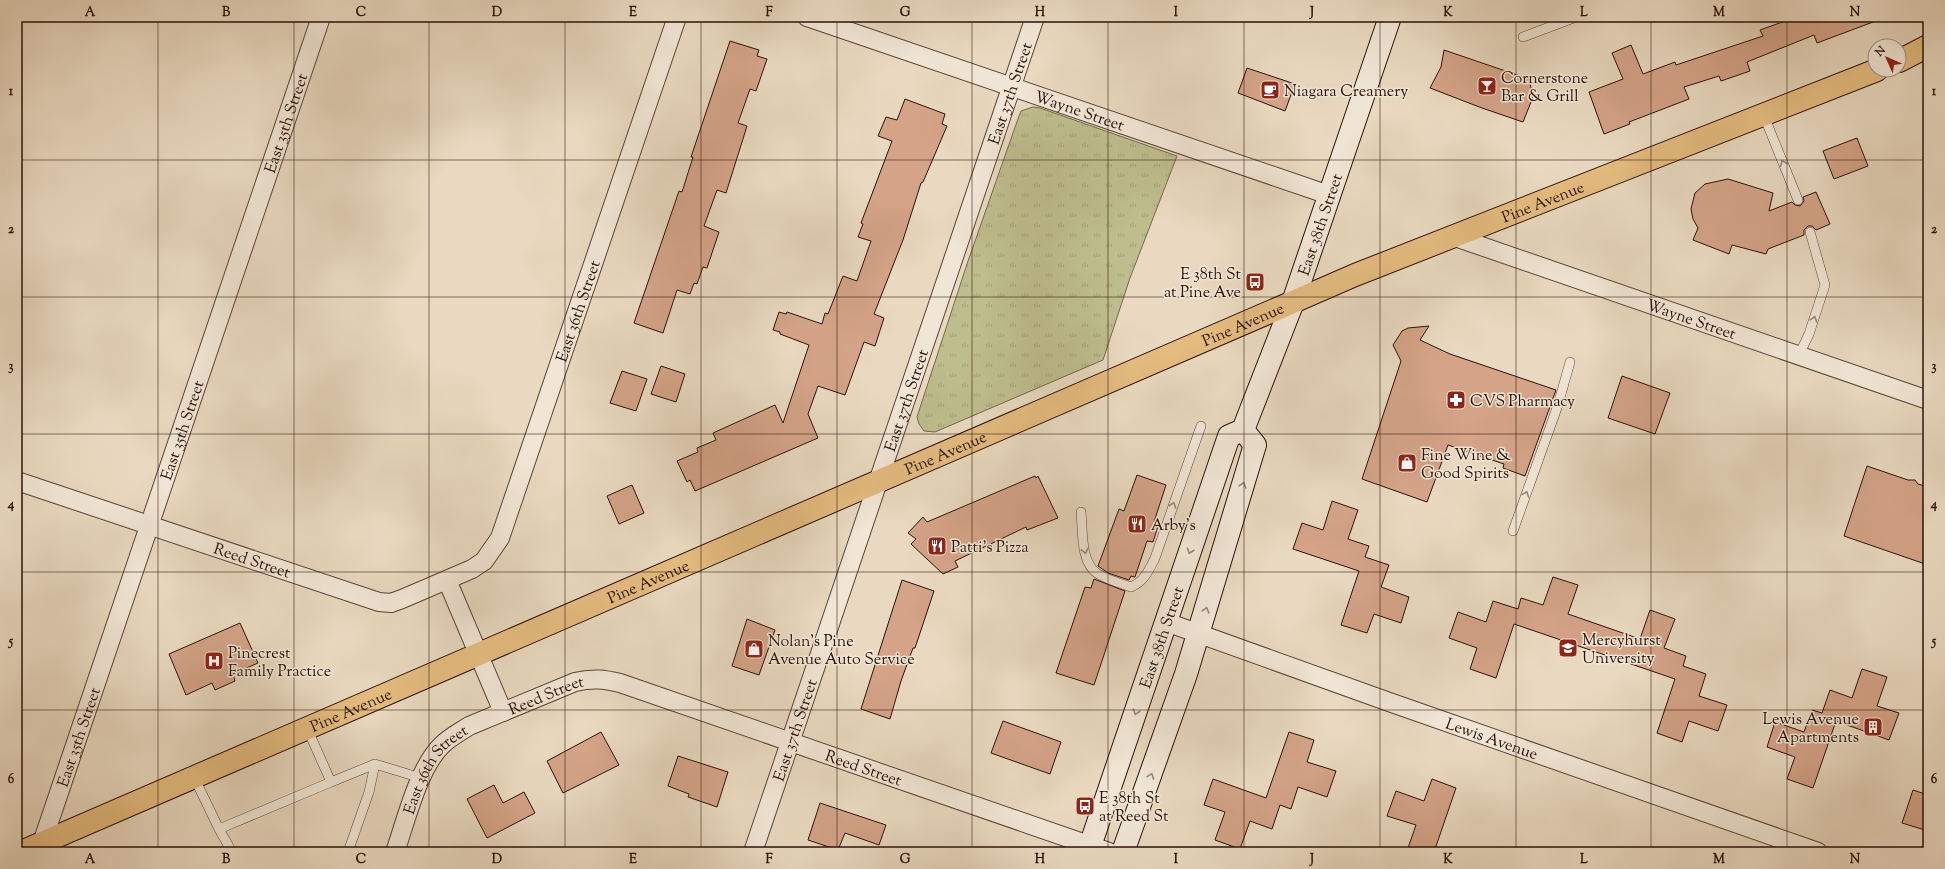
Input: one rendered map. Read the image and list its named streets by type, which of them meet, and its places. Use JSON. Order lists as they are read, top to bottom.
{
  "streets": {
    "main road": ["Pine Avenue", "East 38th Street"],
    "street": [
      "East 37th Street",
      "Wayne Street",
      "East 35th Street",
      "East 36th Street",
      "Reed Street",
      "Lewis Avenue"
    ]
  },
  "crossings": [
    ["East 37th Street", "Wayne Street"],
    ["East 37th Street", "Pine Avenue"],
    ["East 37th Street", "Reed Street"],
    ["Wayne Street", "Pine Avenue"],
    ["Wayne Street", "East 38th Street"],
    ["East 35th Street", "Pine Avenue"],
    ["East 35th Street", "Reed Street"],
    ["Pine Avenue", "East 38th Street"],
    ["Pine Avenue", "Reed Street"],
    ["East 38th Street", "Reed Street"],
    ["East 38th Street", "Lewis Avenue"],
    ["East 36th Street", "Reed Street"]
  ],
  "places": {
    "bar": ["Cornerstone Bar & Grill"],
    "cafe": ["Niagara Creamery"],
    "bus stop": ["E 38th St at Pine Ave", "E 38th St at Reed St"],
    "pharmacy": ["CVS Pharmacy"],
    "shop": ["Fine Wine & Good Spirits", "Nolan's Pine Avenue Auto Service"],
    "restaurant": ["Arby's", "Patti's Pizza"],
    "school or university": ["Mercyhurst University"],
    "hospital": ["Pinecrest Family Practice"],
    "building": ["Lewis Avenue Apartments"]
  },
  "north": "top left",
  "grid": {
    "columns": [
      "A",
      "B",
      "C",
      "D",
      "E",
      "F",
      "G",
      "H",
      "I",
      "J",
      "K",
      "L",
      "M",
      "N"
    ],
    "rows": [
      "1",
      "2",
      "3",
      "4",
      "5",
      "6"
    ]
  }
}
